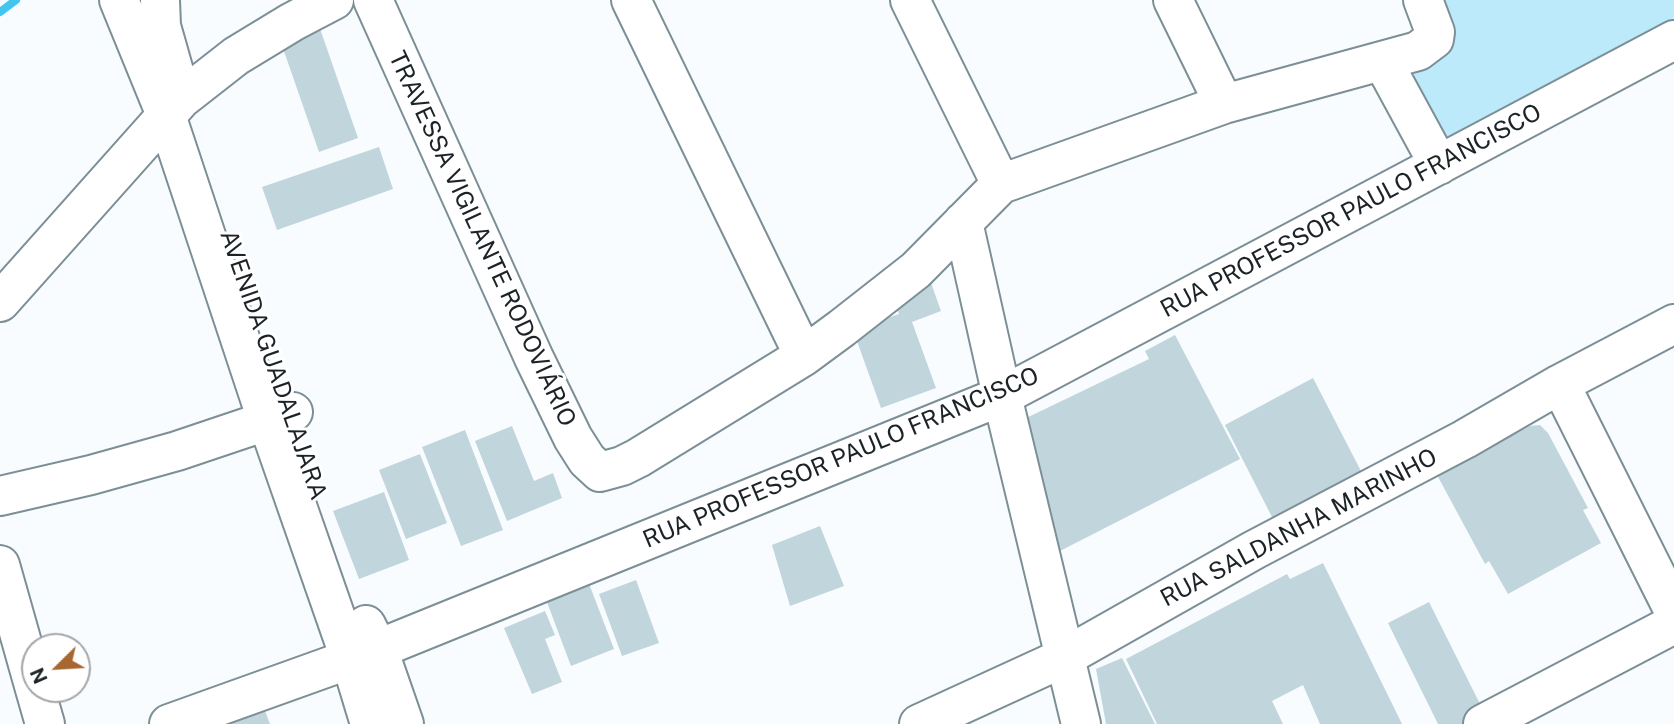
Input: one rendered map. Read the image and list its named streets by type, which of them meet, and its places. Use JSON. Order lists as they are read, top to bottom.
{
  "streets": {
    "street": ["RUA PROFESSOR PAULO FRANCISCO", "TRAVESSA VIGILANTE RODOVIÁRIO", "RUA SALDANHA MARINHO"]
  },
  "north": "bottom left"
}
